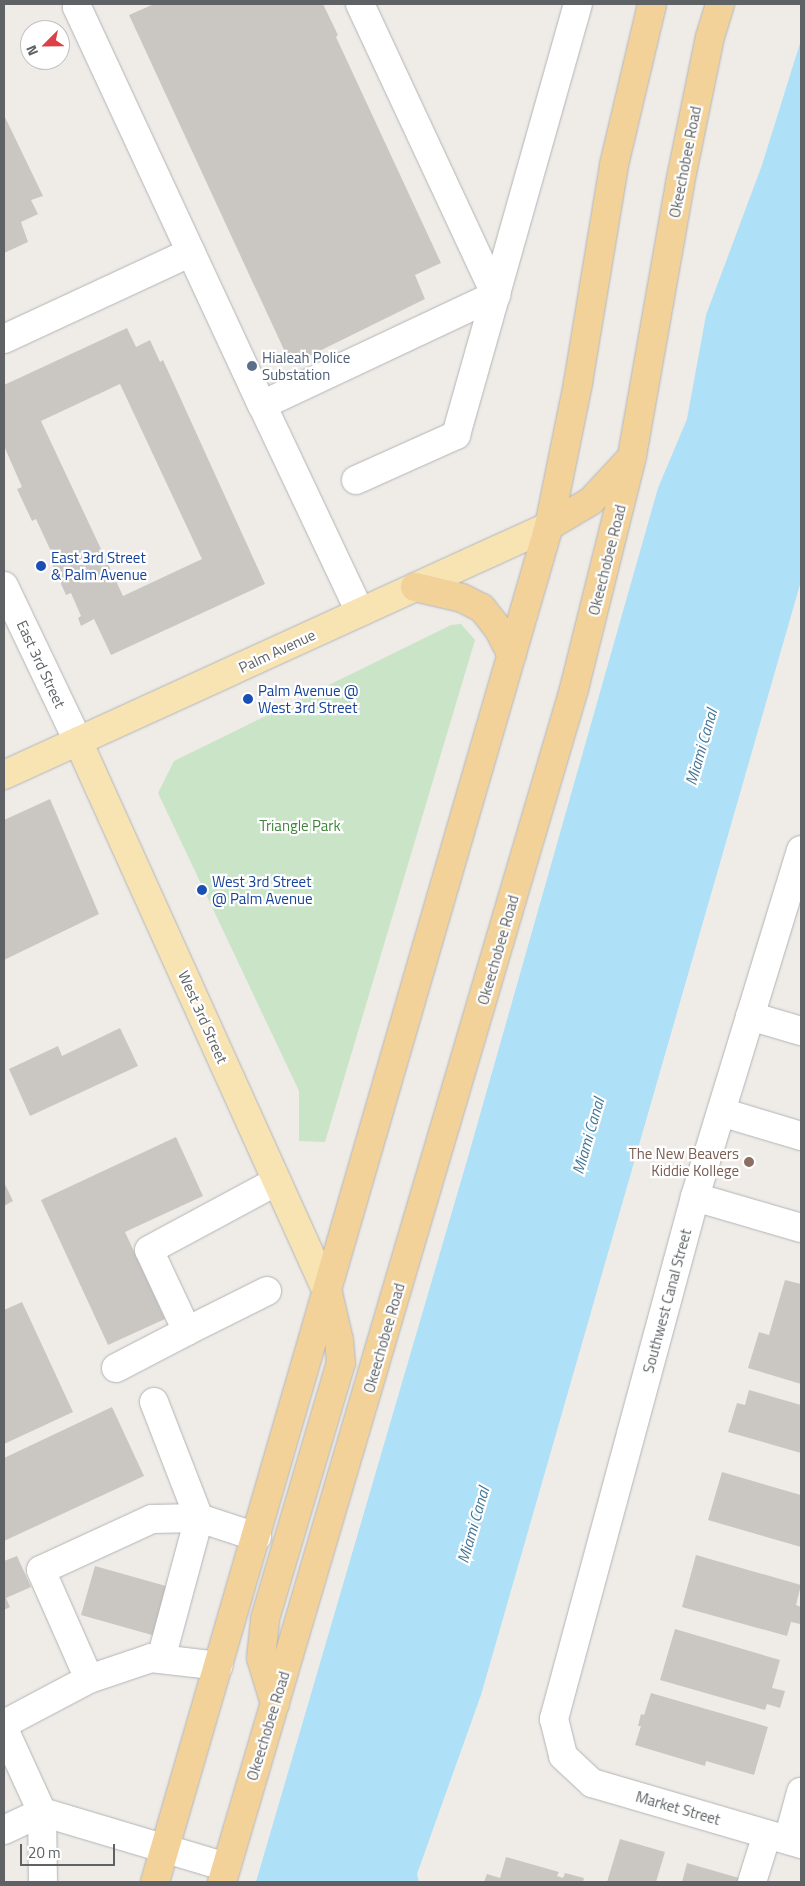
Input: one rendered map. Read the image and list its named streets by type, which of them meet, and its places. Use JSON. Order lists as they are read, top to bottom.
{
  "streets": {
    "highway": ["Okeechobee Road"],
    "main road": ["Palm Avenue", "West 3rd Street"],
    "street": ["East 3rd Street", "Southwest Canal Street", "Market Street"]
  },
  "crossings": [
    ["Palm Avenue", "East 3rd Street"],
    ["Palm Avenue", "West 3rd Street"],
    ["East 3rd Street", "West 3rd Street"],
    ["Southwest Canal Street", "Market Street"]
  ],
  "water": ["Miami Canal"],
  "parks": ["Triangle Park"],
  "places": [
    "Hialeah Police Substation",
    "East 3rd Street & Palm Avenue",
    "Palm Avenue @ West 3rd Street",
    "West 3rd Street @ Palm Avenue",
    "The New Beavers Kiddie Kollege"
  ],
  "scale_bar": "20 m",
  "north": "bottom left"
}
